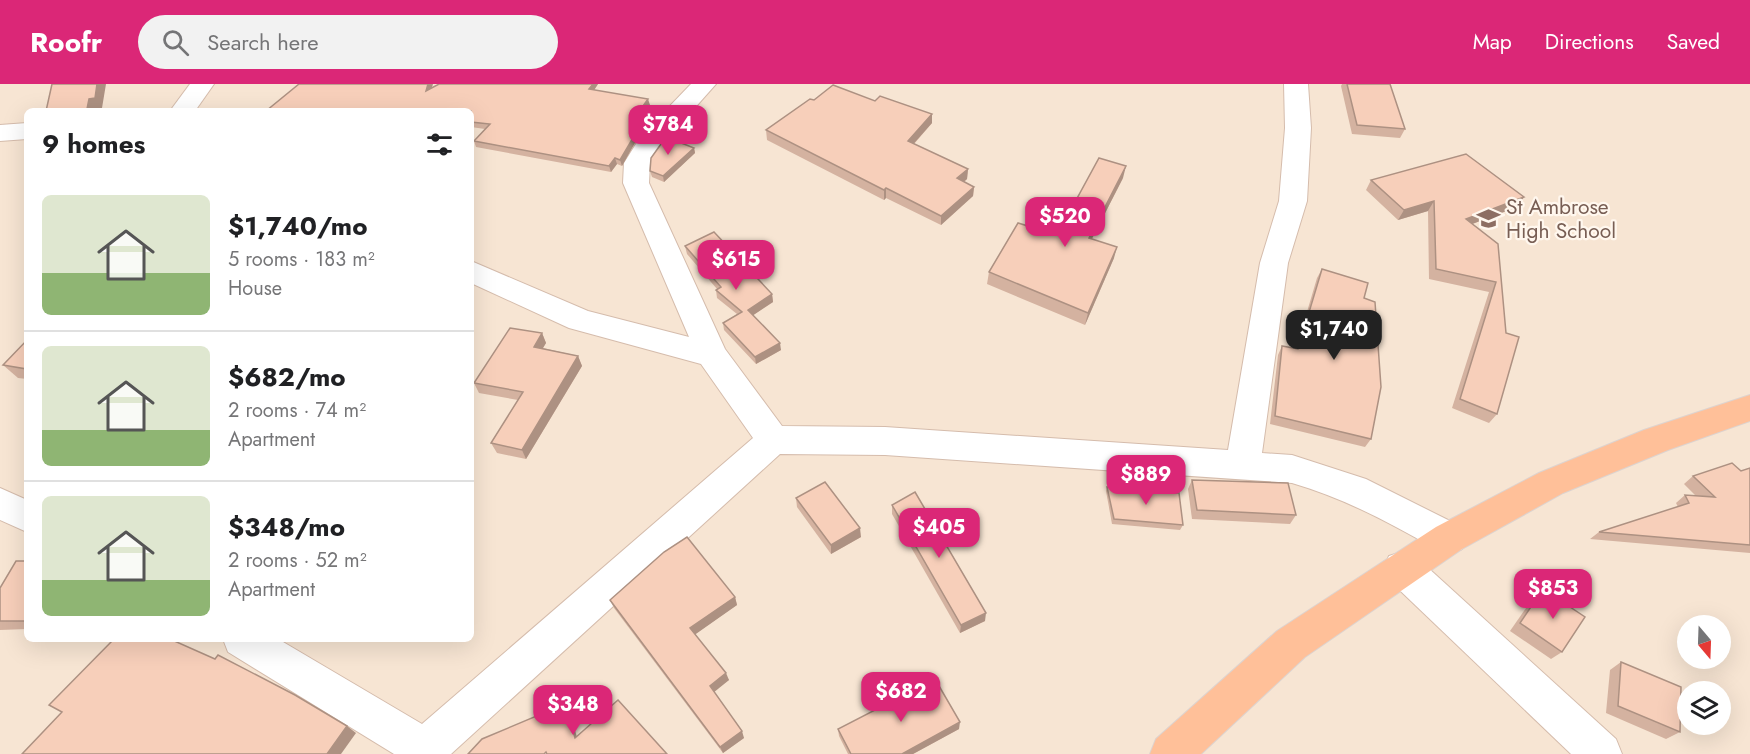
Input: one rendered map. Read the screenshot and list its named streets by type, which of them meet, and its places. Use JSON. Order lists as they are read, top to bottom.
{
  "places": {
    "school or university": ["St Ambrose High School"]
  },
  "north": "bottom",
  "page": {
    "header": "Roofr",
    "search": "Search here",
    "nav": ["Map", "Directions", "Saved"],
    "price": [
      "$784",
      "$520",
      "$615",
      "$1,740",
      "$889",
      "$405",
      "$853",
      "$682",
      "$348"
    ],
    "heading": "9 homes",
    "list": [
      {
        "name": "$1,740/mo",
        "note": "5 rooms · 183 m² · House"
      },
      {
        "name": "$682/mo",
        "note": "2 rooms · 74 m² · Apartment"
      },
      {
        "name": "$348/mo",
        "note": "2 rooms · 52 m² · Apartment"
      }
    ]
  }
}
